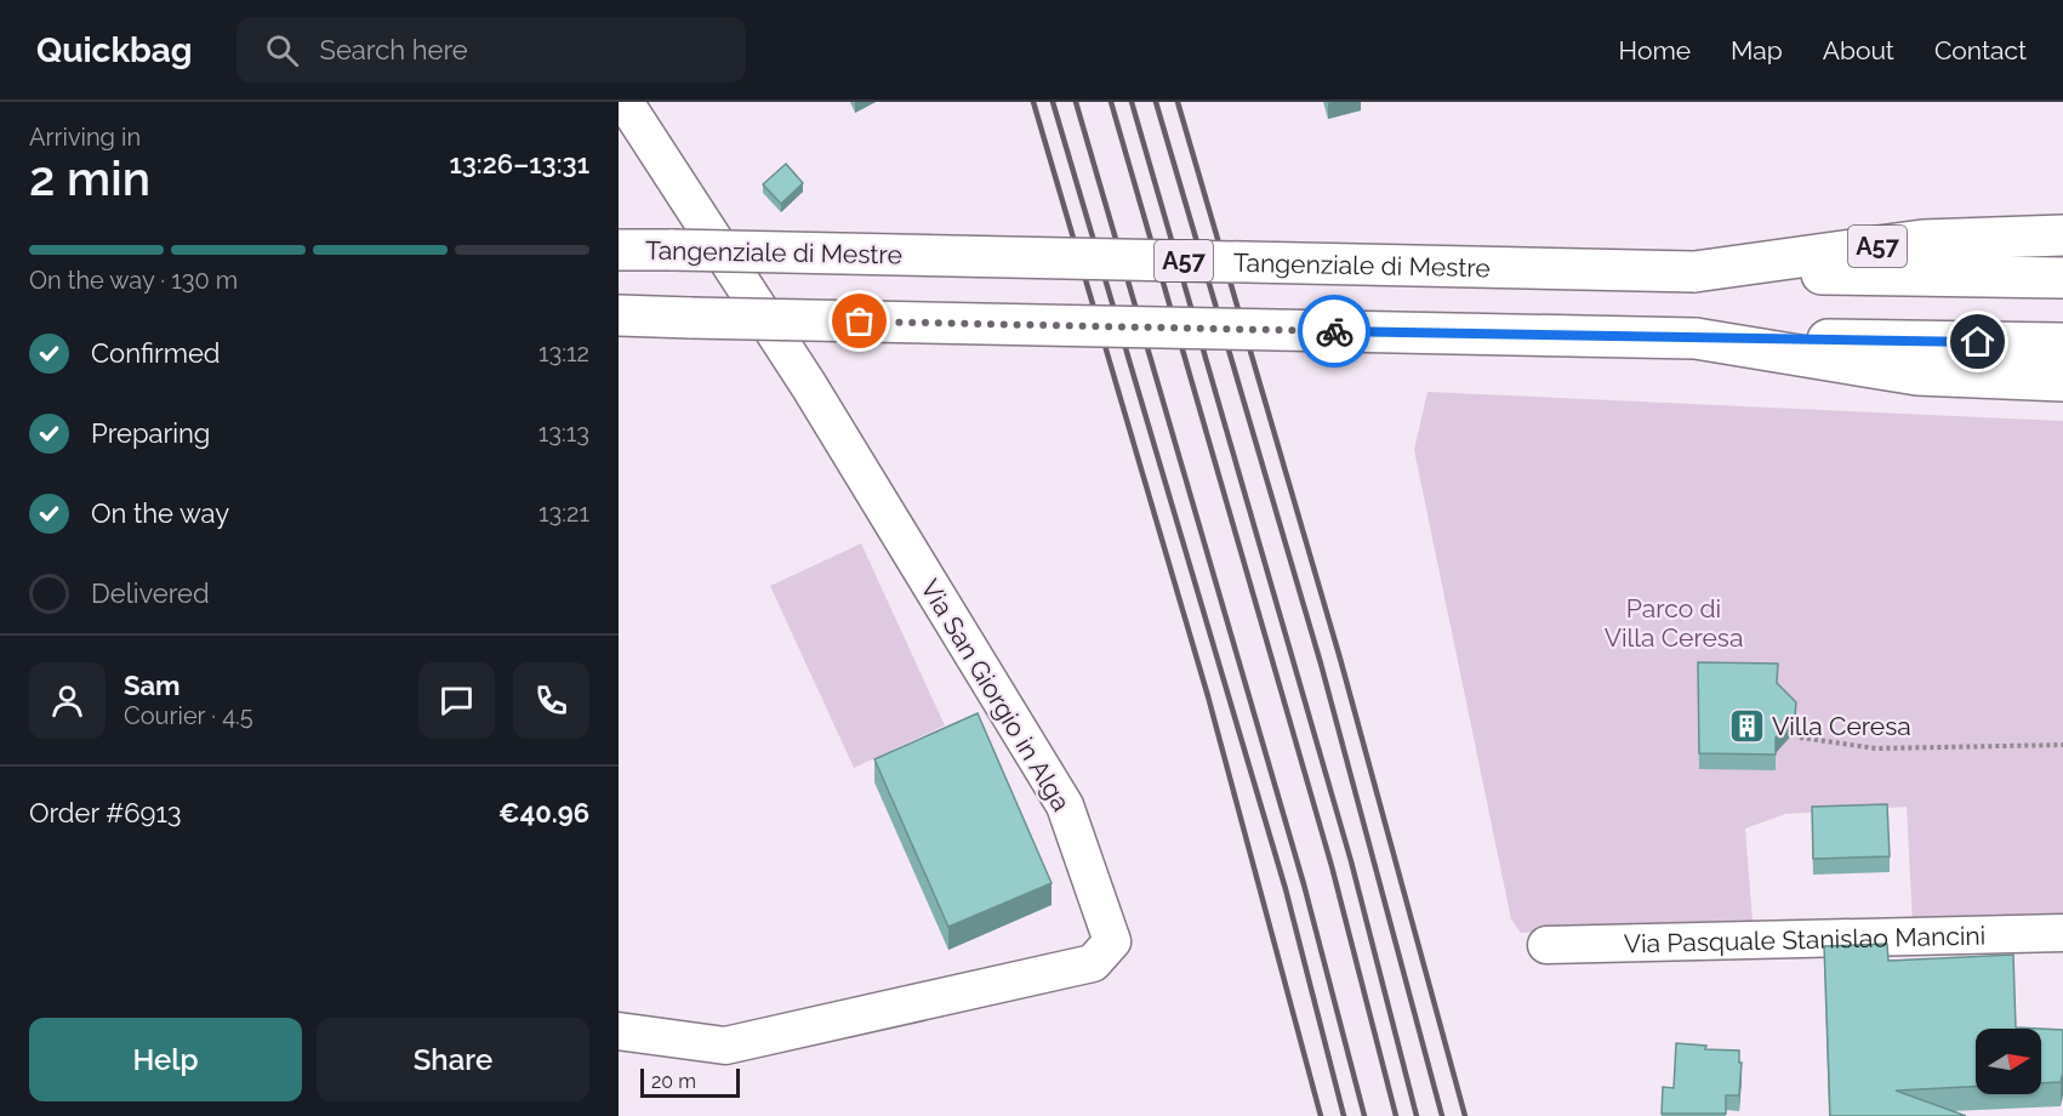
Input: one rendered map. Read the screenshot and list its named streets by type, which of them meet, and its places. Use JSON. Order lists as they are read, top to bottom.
{
  "streets": {
    "highway": ["A57", "Tangenziale di Mestre"],
    "street": ["Via San Giorgio in Alga", "Via Pasquale Stanislao Mancini"]
  },
  "crossings": [
    ["A57", "Tangenziale di Mestre"]
  ],
  "parks": ["Parco di Villa Ceresa"],
  "places": {
    "building": ["Villa Ceresa"]
  },
  "scale_bar": "20 m",
  "north": "right",
  "page": {
    "header": "Quickbag",
    "search": "Search here",
    "nav": [
      "Home",
      "Map",
      "About",
      "Contact"
    ],
    "heading": ["2 min", "Arriving in", "13:26–13:31"],
    "panel": [
      "Sam",
      "Courier · 4.5",
      "Order #6913",
      "€40.96"
    ],
    "bar": "On the way · 130 m",
    "list": [
      ["Confirmed", "13:12"],
      ["Preparing", "13:13"],
      ["On the way", "13:21"],
      "Delivered"
    ],
    "buttons": ["Help", "Share"],
    "scale": "20 m"
  }
}
